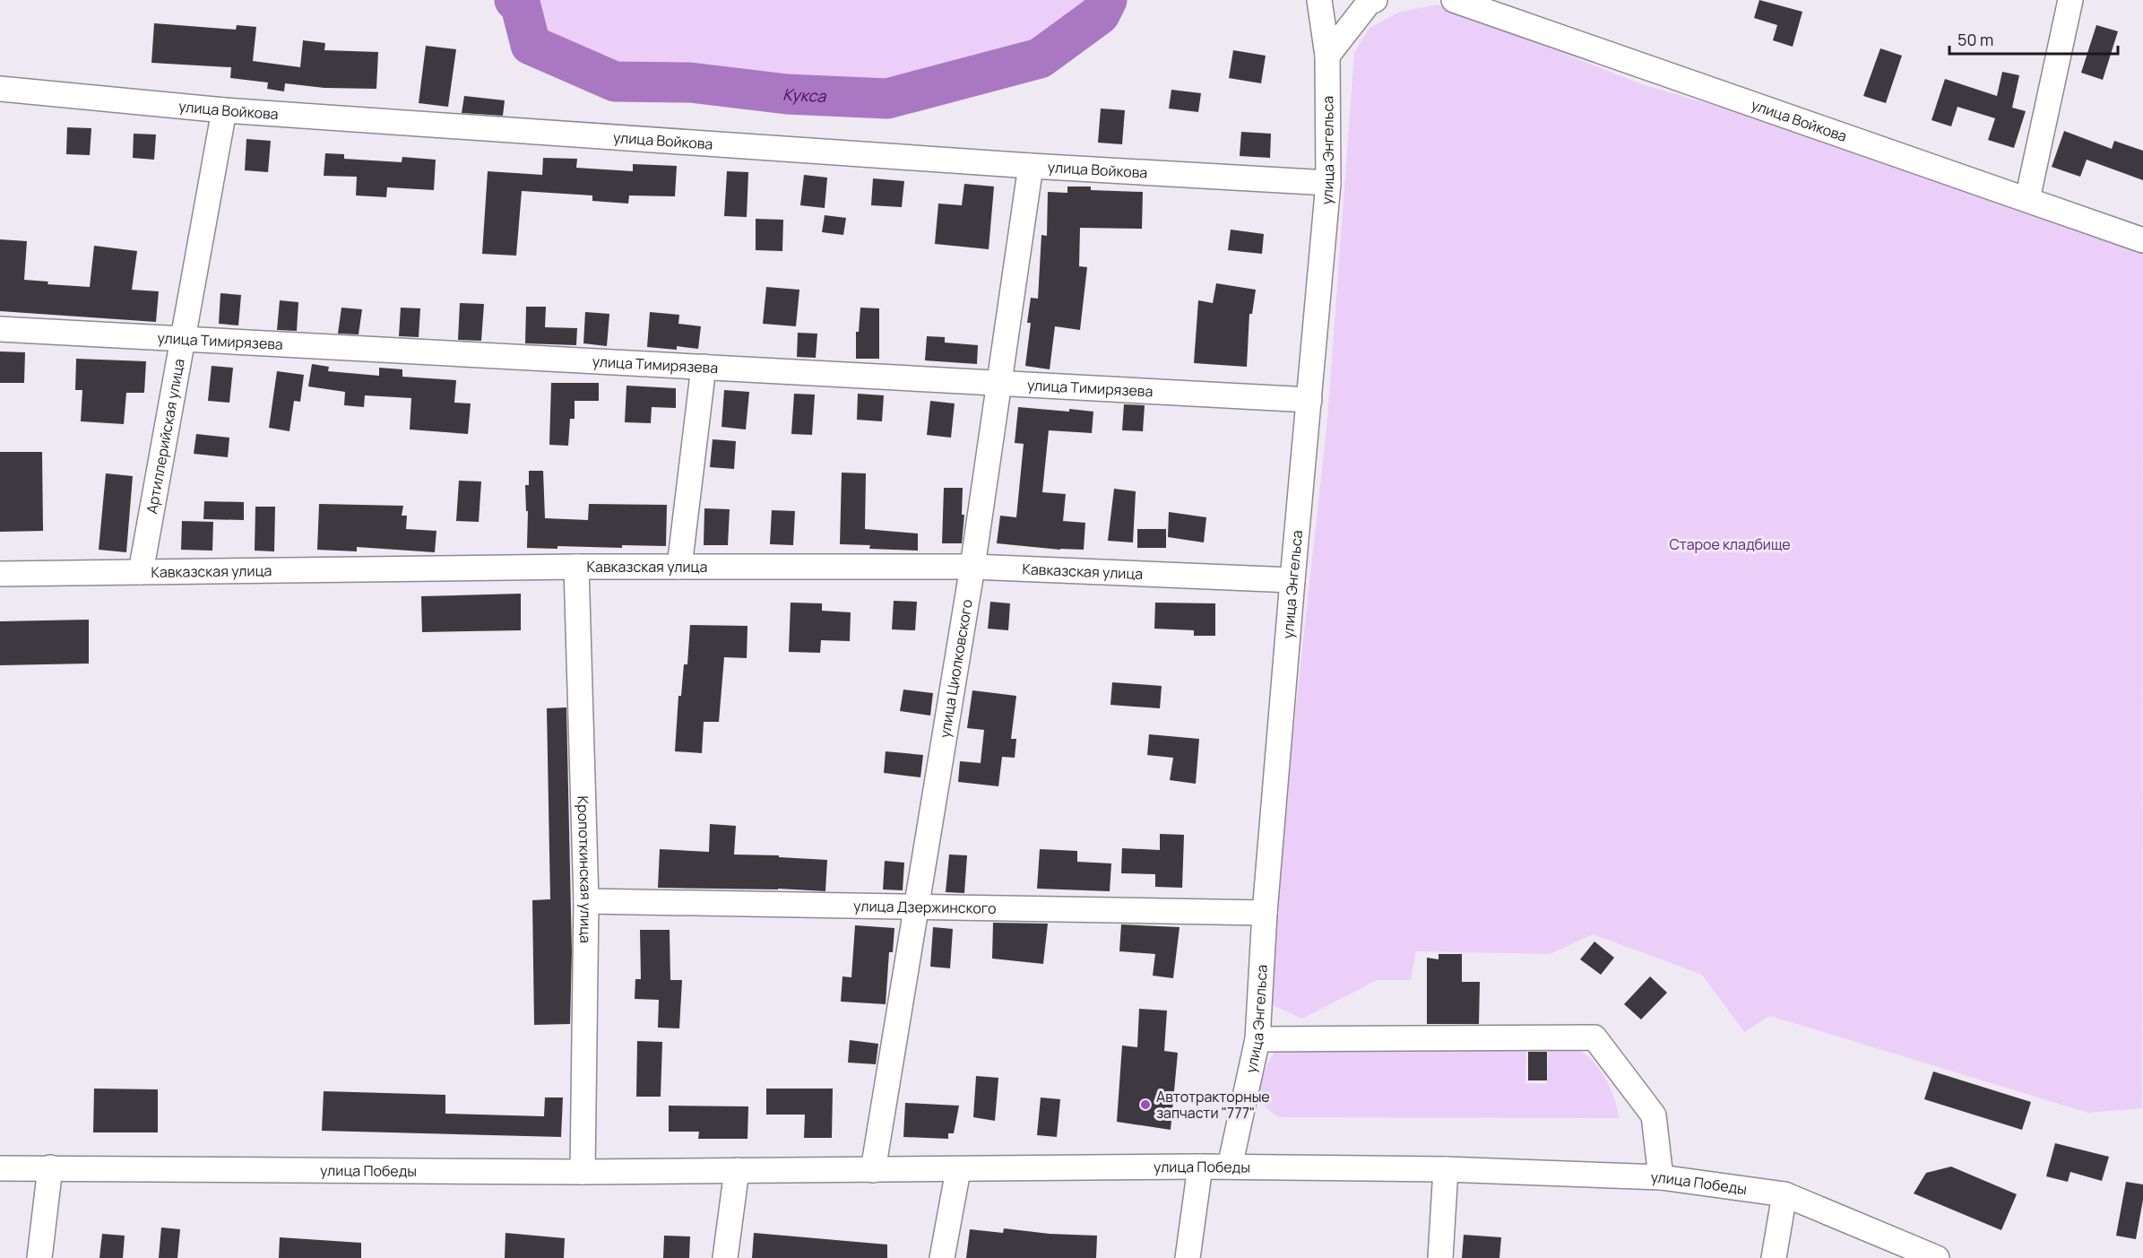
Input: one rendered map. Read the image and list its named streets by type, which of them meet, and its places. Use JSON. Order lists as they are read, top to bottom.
{
  "streets": {
    "street": [
      "улица Войкова",
      "улица Энгельса",
      "улица Тимирязева",
      "Артиллерийская улица",
      "Кавказская улица",
      "улица Циолковского",
      "Кропоткинская улица",
      "улица Дзержинского",
      "улица Победы"
    ]
  },
  "crossings": [
    ["улица Войкова", "улица Энгельса"],
    ["улица Войкова", "Артиллерийская улица"],
    ["улица Войкова", "улица Циолковского"],
    ["улица Энгельса", "улица Тимирязева"],
    ["улица Энгельса", "Кавказская улица"],
    ["улица Энгельса", "улица Дзержинского"],
    ["улица Энгельса", "улица Победы"],
    ["улица Тимирязева", "Артиллерийская улица"],
    ["улица Тимирязева", "улица Циолковского"],
    ["Артиллерийская улица", "Кавказская улица"],
    ["Кавказская улица", "улица Циолковского"],
    ["Кавказская улица", "Кропоткинская улица"],
    ["улица Циолковского", "улица Дзержинского"],
    ["улица Циолковского", "улица Победы"],
    ["Кропоткинская улица", "улица Дзержинского"],
    ["Кропоткинская улица", "улица Победы"]
  ],
  "water": ["Кукса"],
  "parks": ["Старое кладбище"],
  "places": ["Автотракторные запчасти \"777\""],
  "scale_bar": "50 m"
}
